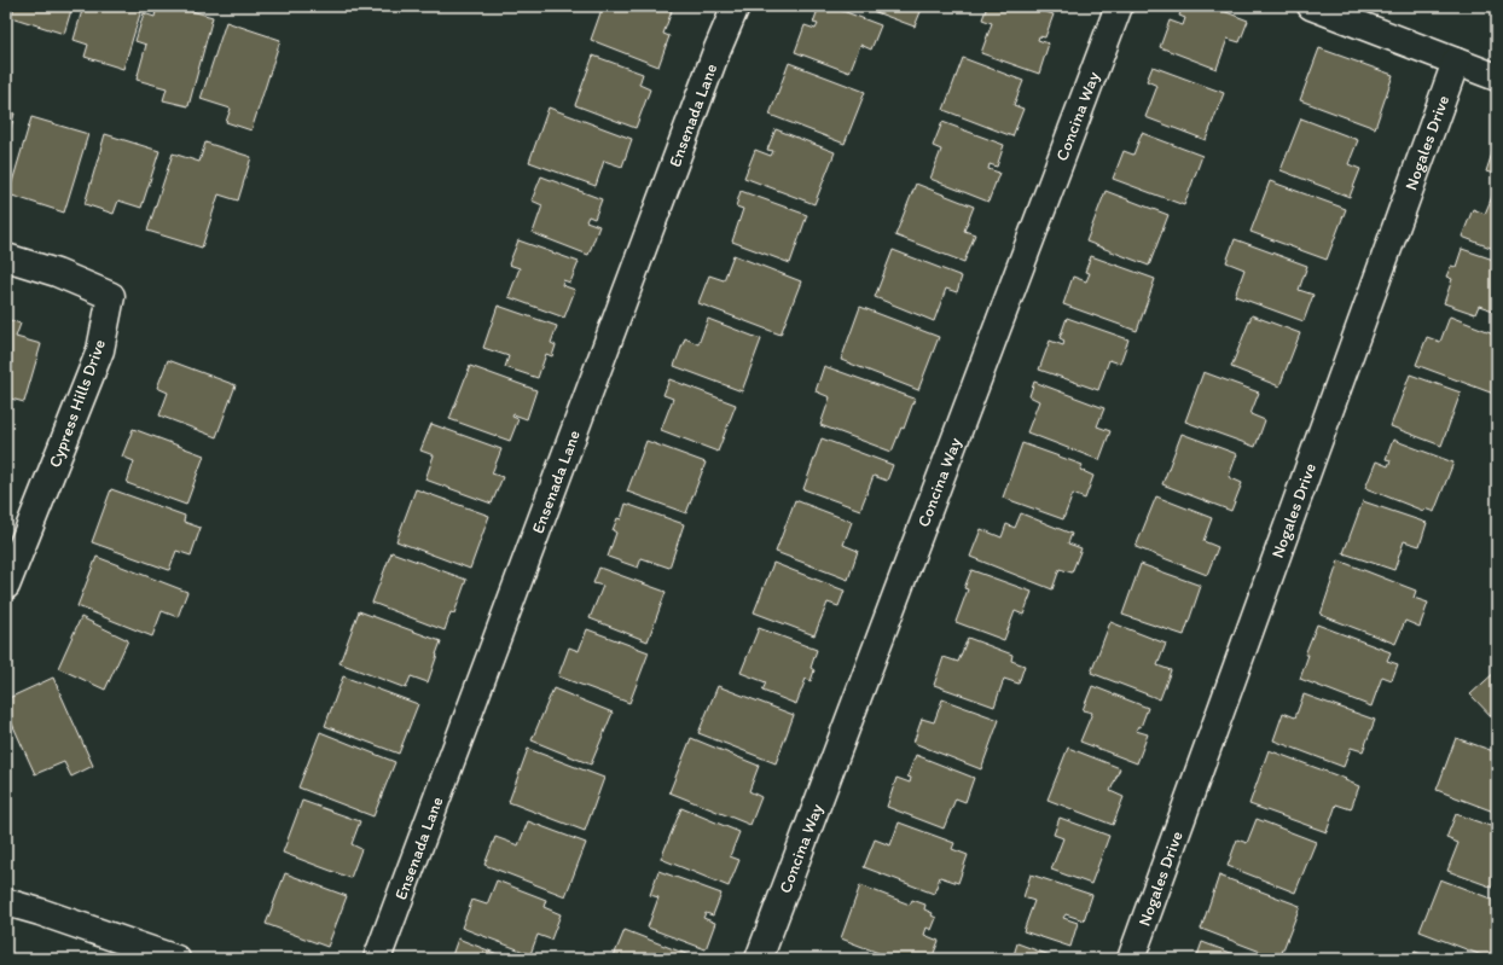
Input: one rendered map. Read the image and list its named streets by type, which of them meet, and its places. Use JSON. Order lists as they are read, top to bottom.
{
  "streets": {
    "street": [
      "Ensenada Lane",
      "Concina Way",
      "Nogales Drive",
      "Cypress Hills Drive"
    ]
  }
}
